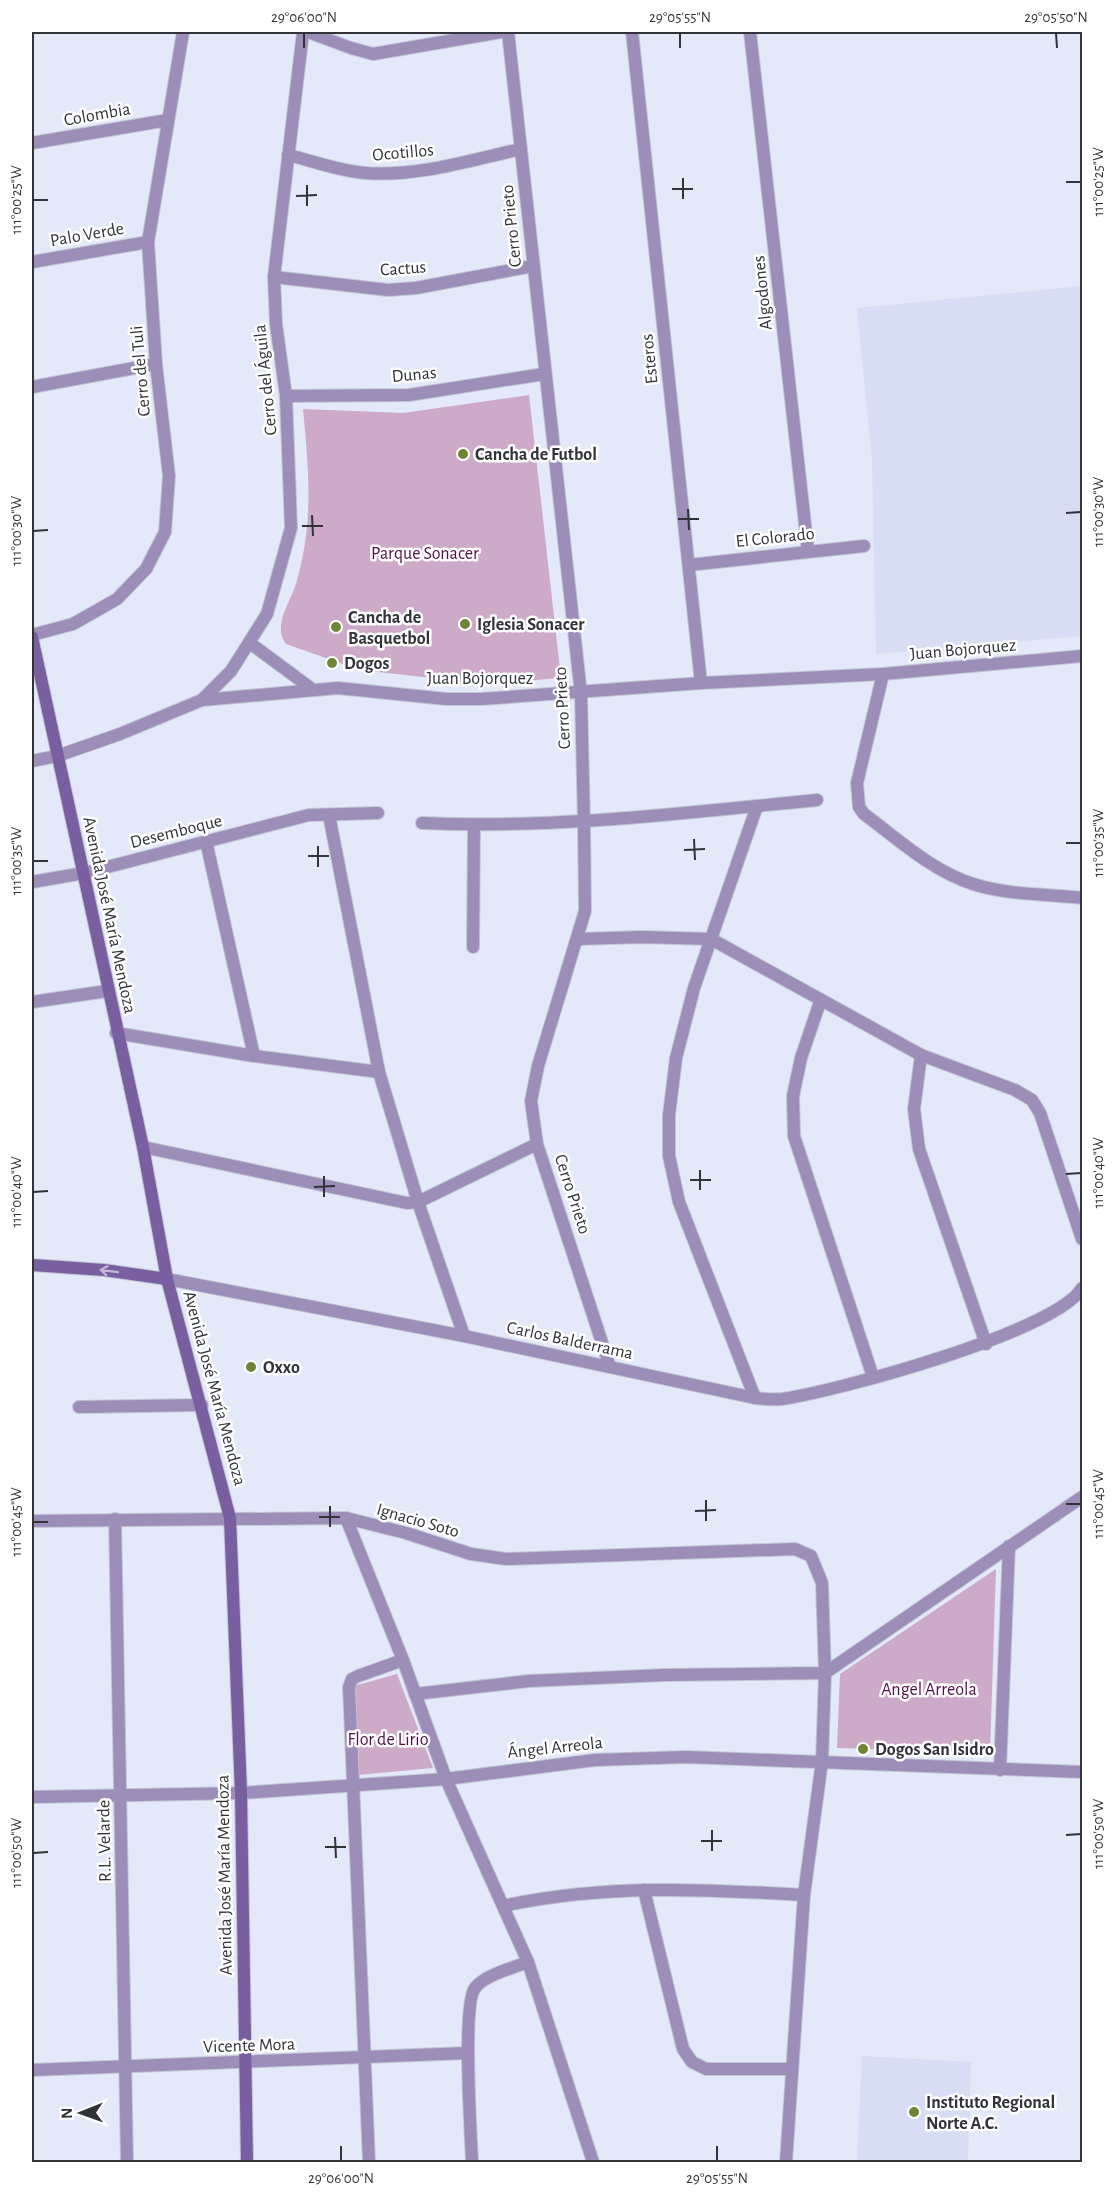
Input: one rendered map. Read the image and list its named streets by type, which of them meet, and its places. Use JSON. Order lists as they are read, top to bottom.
{
  "streets": {
    "street": [
      "Colombia",
      "Ocotillos",
      "Cerro Prieto",
      "Palo Verde",
      "Cactus",
      "Algodones",
      "Esteros",
      "Cerro del Tuli",
      "Dunas",
      "Cerro del Águila",
      "El Colorado",
      "Juan Bojorquez",
      "Desemboque",
      "Avenida José María Mendoza",
      "Carlos Balderrama",
      "Ignacio Soto",
      "Ángel Arreola",
      "R.L. Velarde",
      "Vicente Mora"
    ]
  },
  "crossings": [
    ["Colombia", "Cerro del Tuli"],
    ["Ocotillos", "Cerro Prieto"],
    ["Ocotillos", "Cerro del Águila"],
    ["Cerro Prieto", "Cactus"],
    ["Cerro Prieto", "Dunas"],
    ["Cerro Prieto", "Juan Bojorquez"],
    ["Cerro Prieto", "Carlos Balderrama"],
    ["Palo Verde", "Cerro del Tuli"],
    ["Cactus", "Cerro del Águila"],
    ["Algodones", "El Colorado"],
    ["Esteros", "El Colorado"],
    ["Esteros", "Juan Bojorquez"],
    ["Cerro del Tuli", "Avenida José María Mendoza"],
    ["Dunas", "Cerro del Águila"],
    ["Cerro del Águila", "Juan Bojorquez"],
    ["Juan Bojorquez", "Avenida José María Mendoza"],
    ["Desemboque", "Avenida José María Mendoza"],
    ["Avenida José María Mendoza", "Carlos Balderrama"],
    ["Avenida José María Mendoza", "Ignacio Soto"],
    ["Avenida José María Mendoza", "Ángel Arreola"],
    ["Avenida José María Mendoza", "Vicente Mora"],
    ["Ignacio Soto", "R.L. Velarde"],
    ["Ángel Arreola", "R.L. Velarde"],
    ["R.L. Velarde", "Vicente Mora"]
  ],
  "parks": ["Parque Sonacer", "Angel Arreola", "Flor de Lirio"],
  "places": [
    "Cancha de Futbol",
    "Iglesia Sonacer",
    "Cancha de Basquetbol",
    "Dogos",
    "Oxxo",
    "Dogos San Isidro",
    "Instituto Regional Norte A.C."
  ],
  "north": "left",
  "coordinates": [
    "29°06'00\"N",
    "29°05'55\"N",
    "29°05'50\"N",
    "111°00'25\"W",
    "111°00'30\"W",
    "111°00'35\"W",
    "111°00'40\"W",
    "111°00'45\"W",
    "111°00'50\"W"
  ]
}
